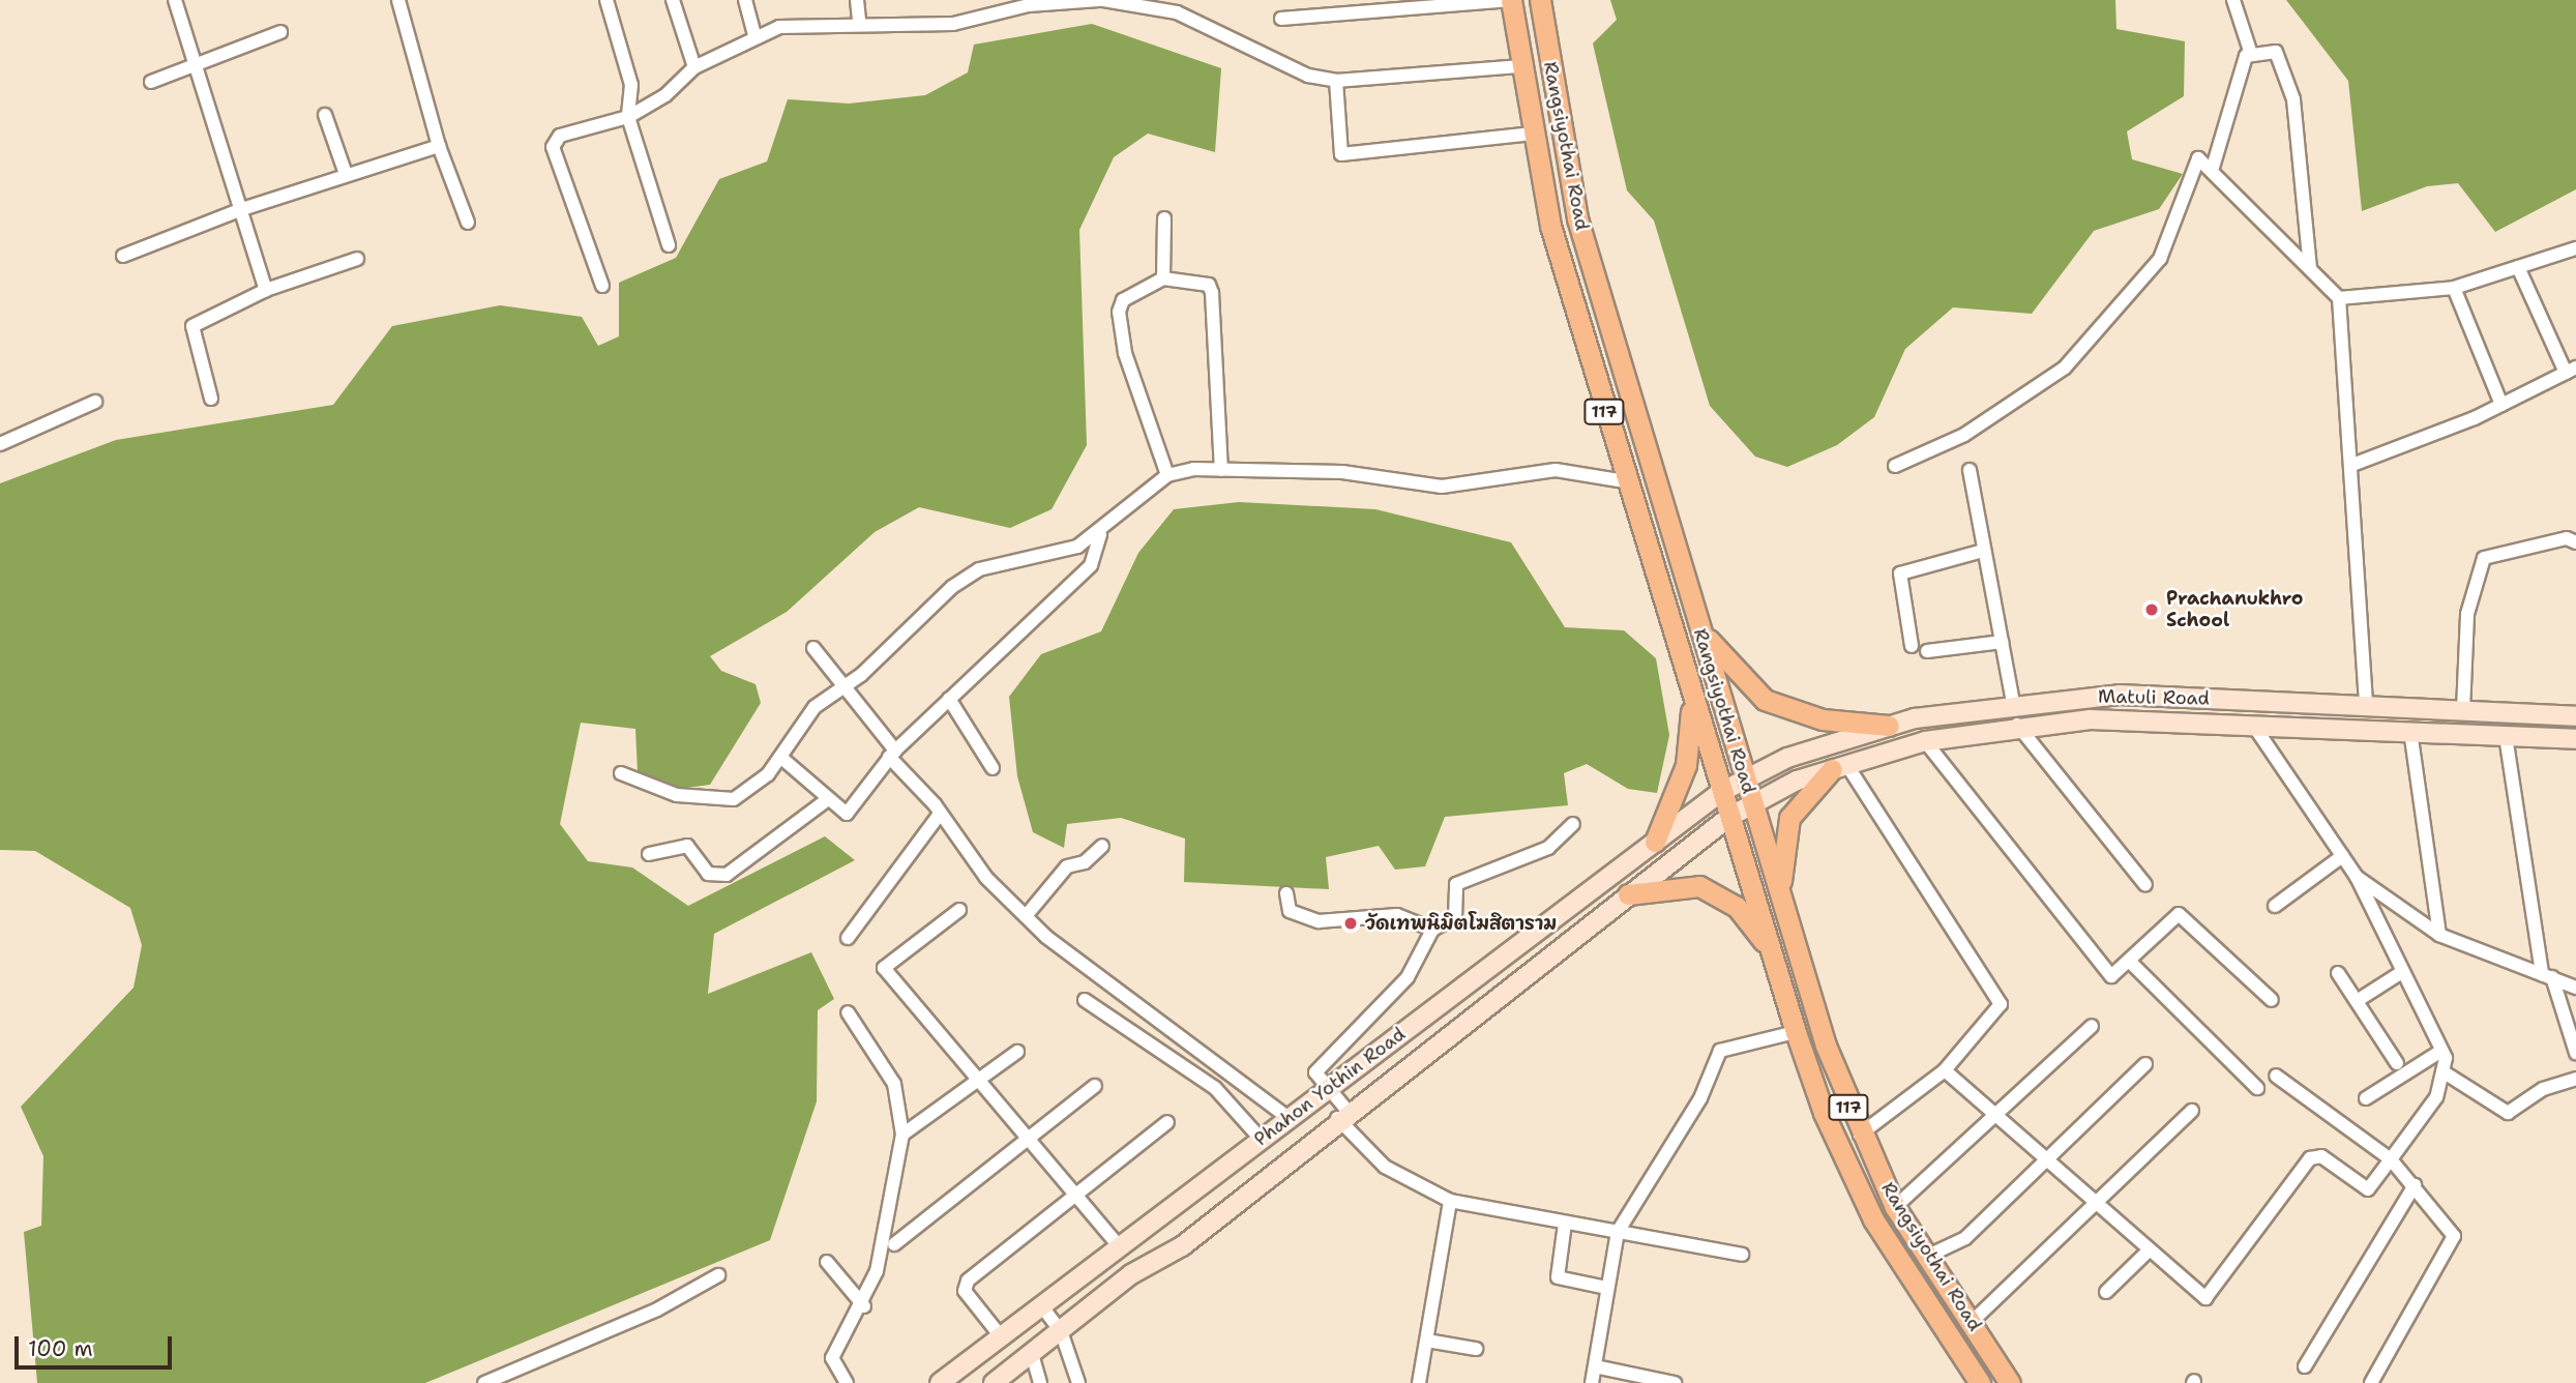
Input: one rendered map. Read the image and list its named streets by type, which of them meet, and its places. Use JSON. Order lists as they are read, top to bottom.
{
  "streets": {
    "main road": [
      "Rangsiyothai Road",
      "117",
      "Matuli Road",
      "Phahon Yothin Road"
    ]
  },
  "crossings": [
    ["Rangsiyothai Road", "Matuli Road"],
    ["Rangsiyothai Road", "Phahon Yothin Road"],
    ["Matuli Road", "Phahon Yothin Road"]
  ],
  "places": ["Prachanukhro School", "วัดเทพนิมิตโฆสิตาราม"],
  "scale_bar": "100 m"
}
